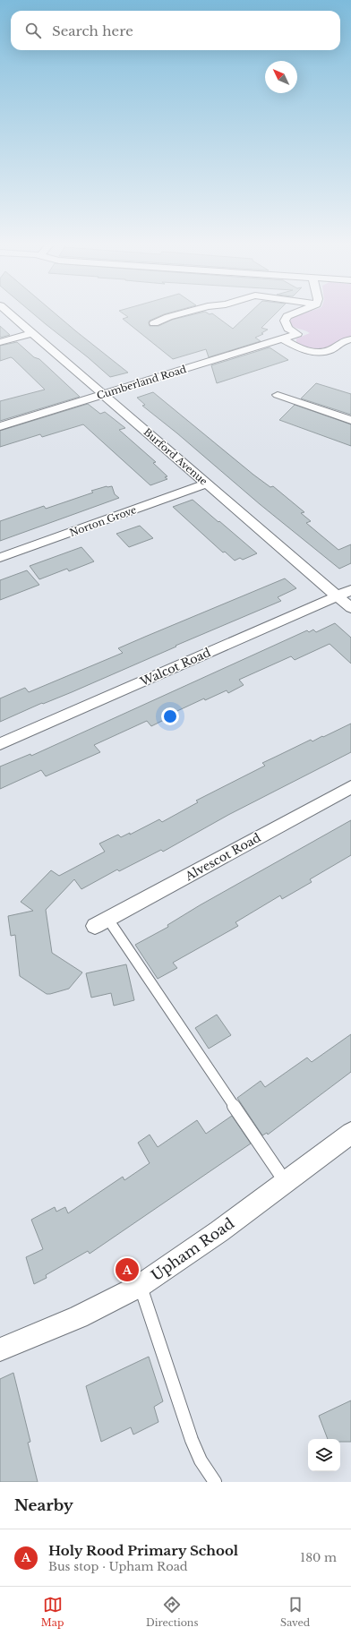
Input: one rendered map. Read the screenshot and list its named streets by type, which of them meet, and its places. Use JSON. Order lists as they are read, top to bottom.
{
  "streets": {
    "street": [
      "Cumberland Road",
      "Burford Avenue",
      "Norton Grove",
      "Walcot Road",
      "Alvescot Road",
      "Upham Road"
    ]
  },
  "crossings": [
    ["Cumberland Road", "Burford Avenue"],
    ["Burford Avenue", "Norton Grove"],
    ["Burford Avenue", "Walcot Road"]
  ],
  "north": "top left",
  "page": {
    "search": "Search here",
    "pins": "A",
    "heading": "Nearby",
    "list": [
      {
        "mark": "A",
        "name": "Holy Rood Primary School",
        "note": "Bus stop · Upham Road",
        "value": "180 m"
      }
    ],
    "nav": ["Map", "Directions", "Saved"]
  }
}
